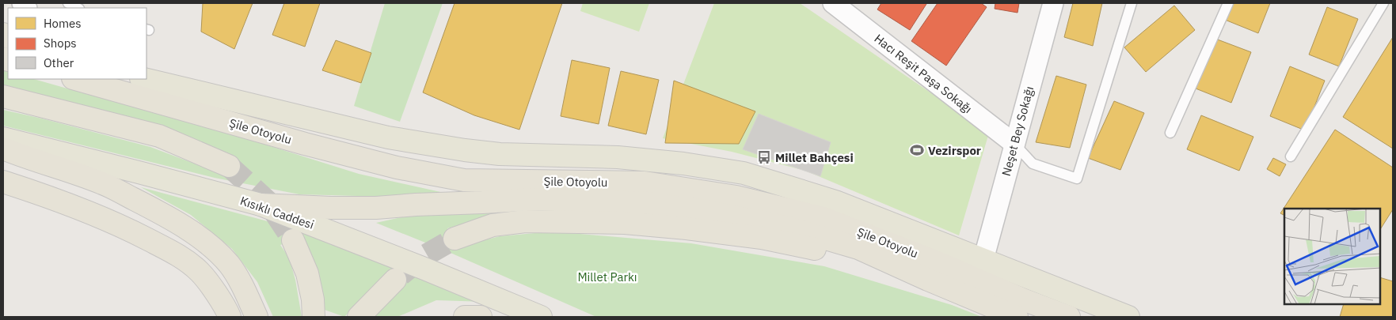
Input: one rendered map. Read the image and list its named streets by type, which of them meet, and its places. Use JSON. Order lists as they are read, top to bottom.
{
  "streets": {
    "highway": ["Şile Otoyolu"],
    "main road": ["Kısıklı Caddesi"],
    "street": ["Hacı Reşit Paşa Sokağı", "Neşet Bey Sokağı"]
  },
  "crossings": [
    ["Hacı Reşit Paşa Sokağı", "Neşet Bey Sokağı"],
    ["Şile Otoyolu", "Kısıklı Caddesi"]
  ],
  "parks": ["Millet Parkı"],
  "places": {
    "sports": ["Vezirspor"],
    "bus stop": ["Millet Bahçesi"]
  },
  "legend": ["Homes", "Shops", "Other"]
}
